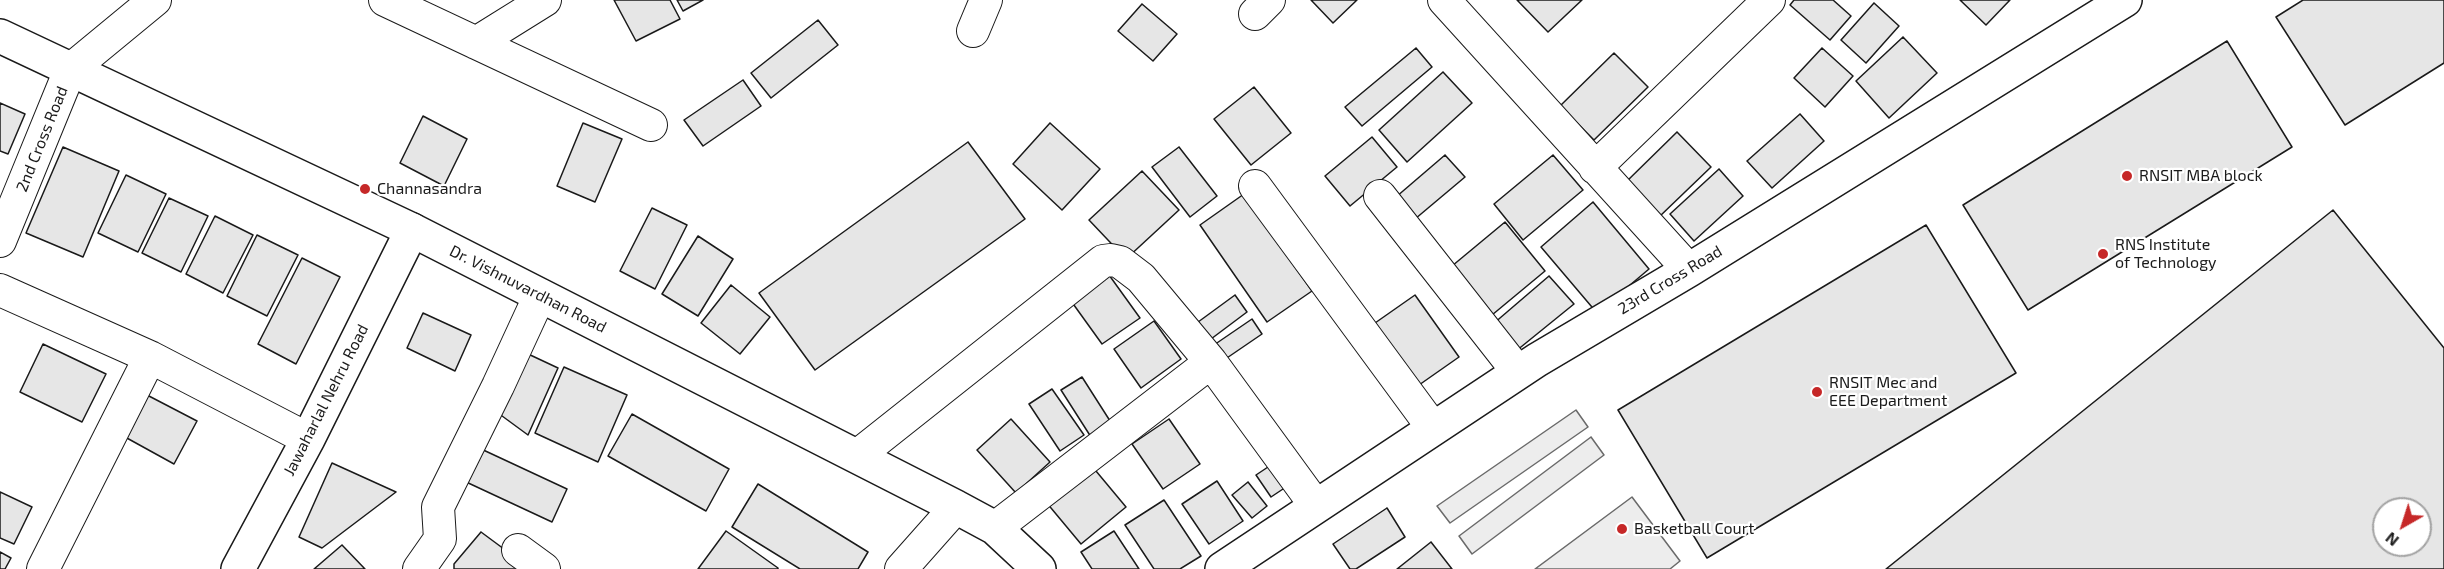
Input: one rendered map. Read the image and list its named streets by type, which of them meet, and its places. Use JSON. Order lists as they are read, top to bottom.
{
  "streets": {
    "street": [
      "2nd Cross Road",
      "23rd Cross Road",
      "Dr. Vishnuvardhan Road",
      "Jawaharlal Nehru Road"
    ]
  },
  "crossings": [
    ["2nd Cross Road", "Dr. Vishnuvardhan Road"],
    ["Dr. Vishnuvardhan Road", "Jawaharlal Nehru Road"]
  ],
  "places": [
    "RNSIT MBA block",
    "Channasandra",
    "RNS Institute of Technology",
    "RNSIT Mec and EEE Department",
    "Basketball Court"
  ],
  "north": "bottom left"
}
